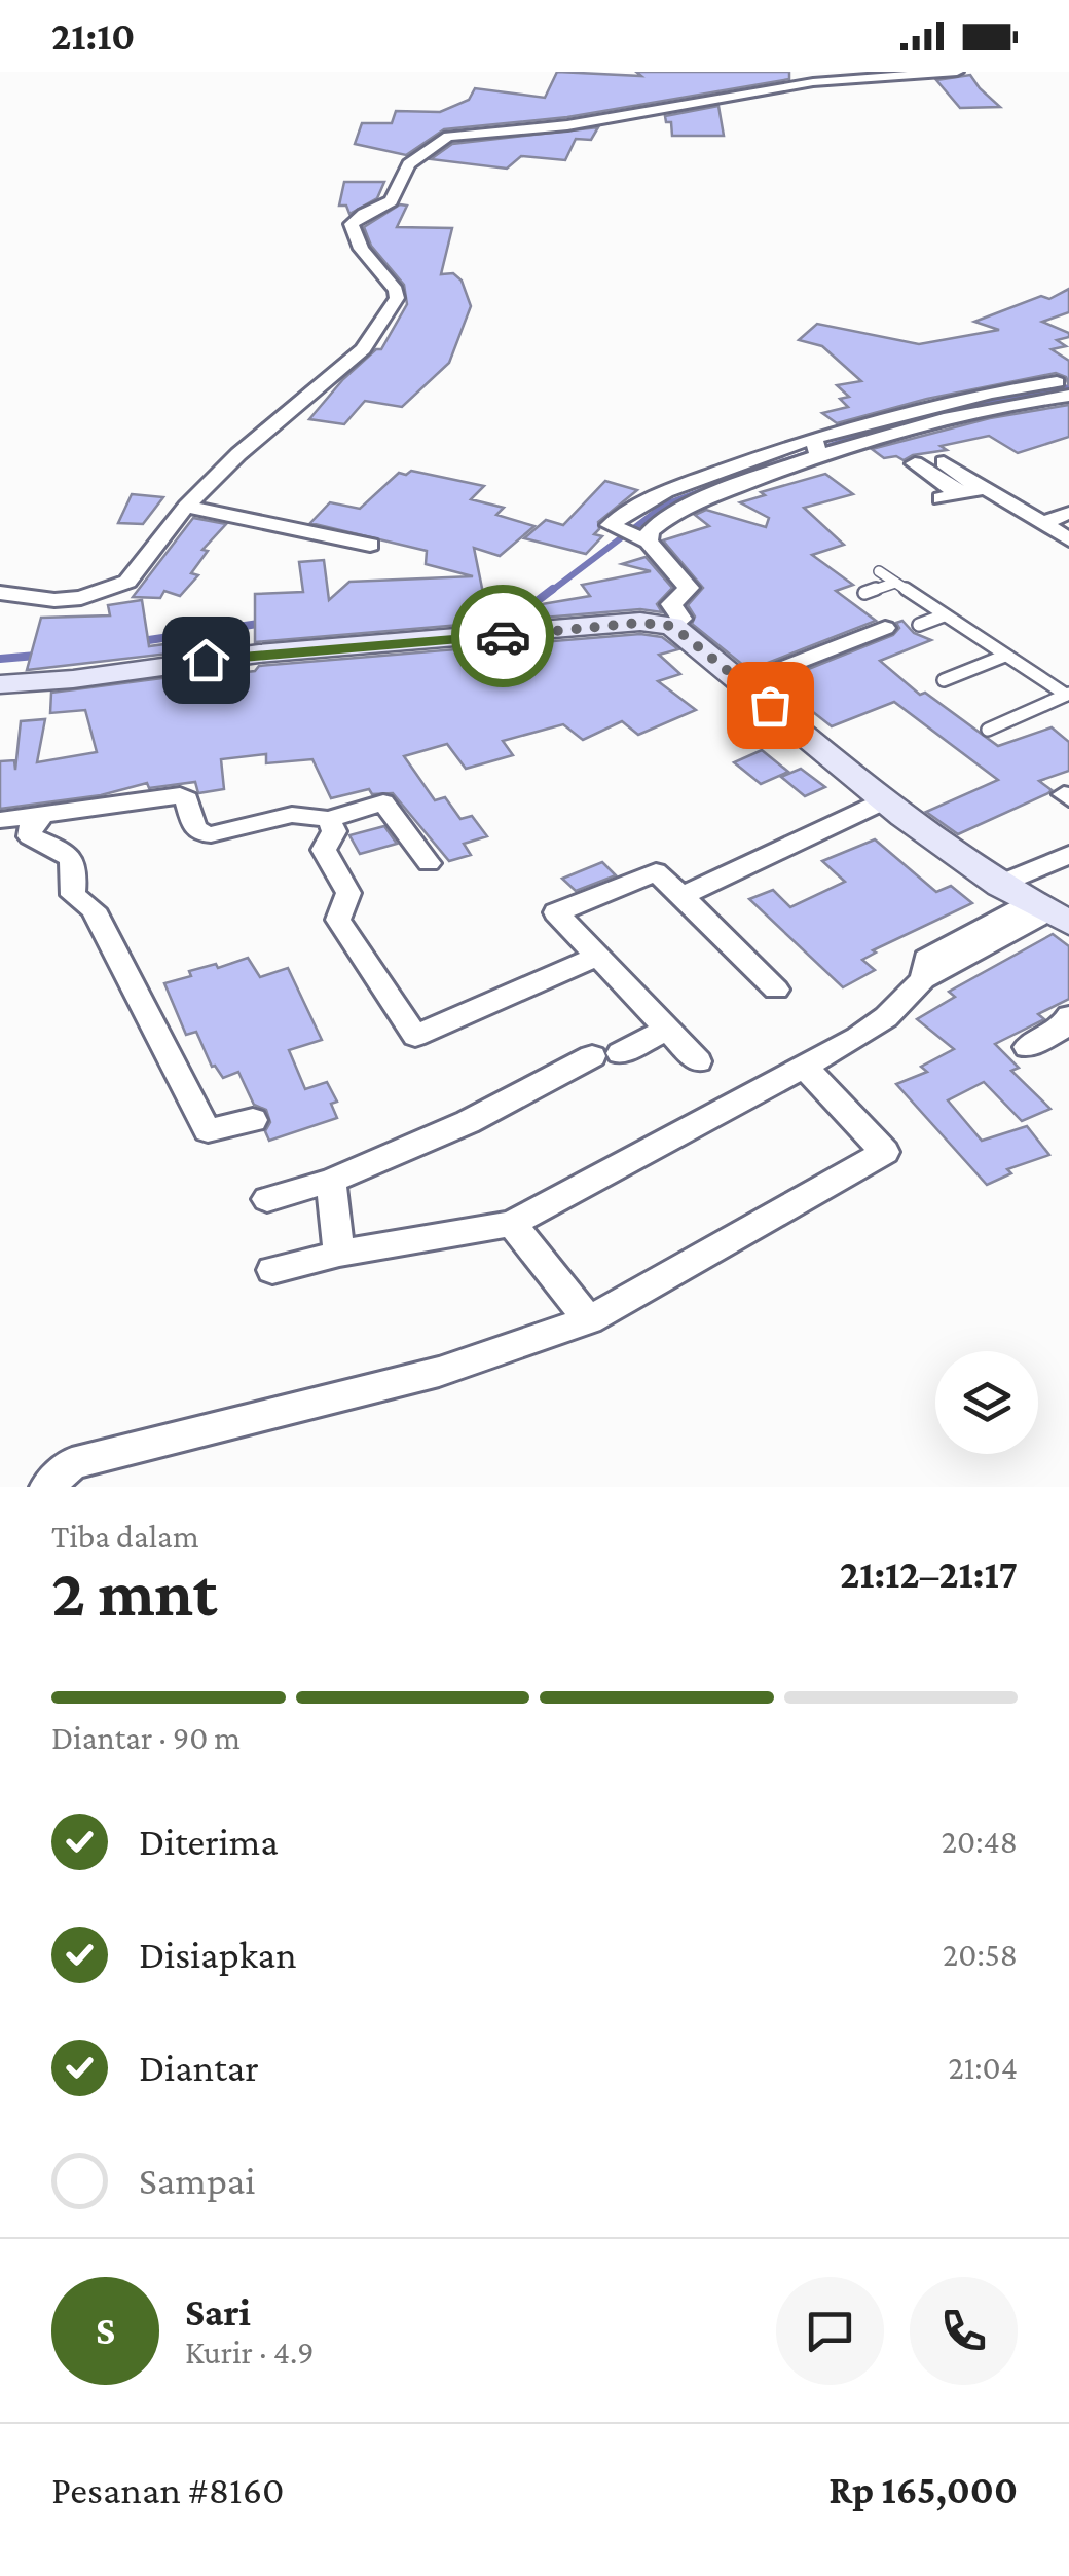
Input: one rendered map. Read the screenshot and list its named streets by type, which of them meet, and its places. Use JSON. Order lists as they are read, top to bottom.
{
  "page": {
    "status": "21:10",
    "heading": ["2 mnt", "Tiba dalam", "21:12–21:17"],
    "panel": [
      "Sari",
      "Kurir · 4.9",
      "Pesanan #8160",
      "Rp 165,000"
    ],
    "bar": "Diantar · 90 m",
    "list": [
      ["Diterima", "20:48"],
      ["Disiapkan", "20:58"],
      ["Diantar", "21:04"],
      "Sampai"
    ],
    "round": "S"
  }
}
